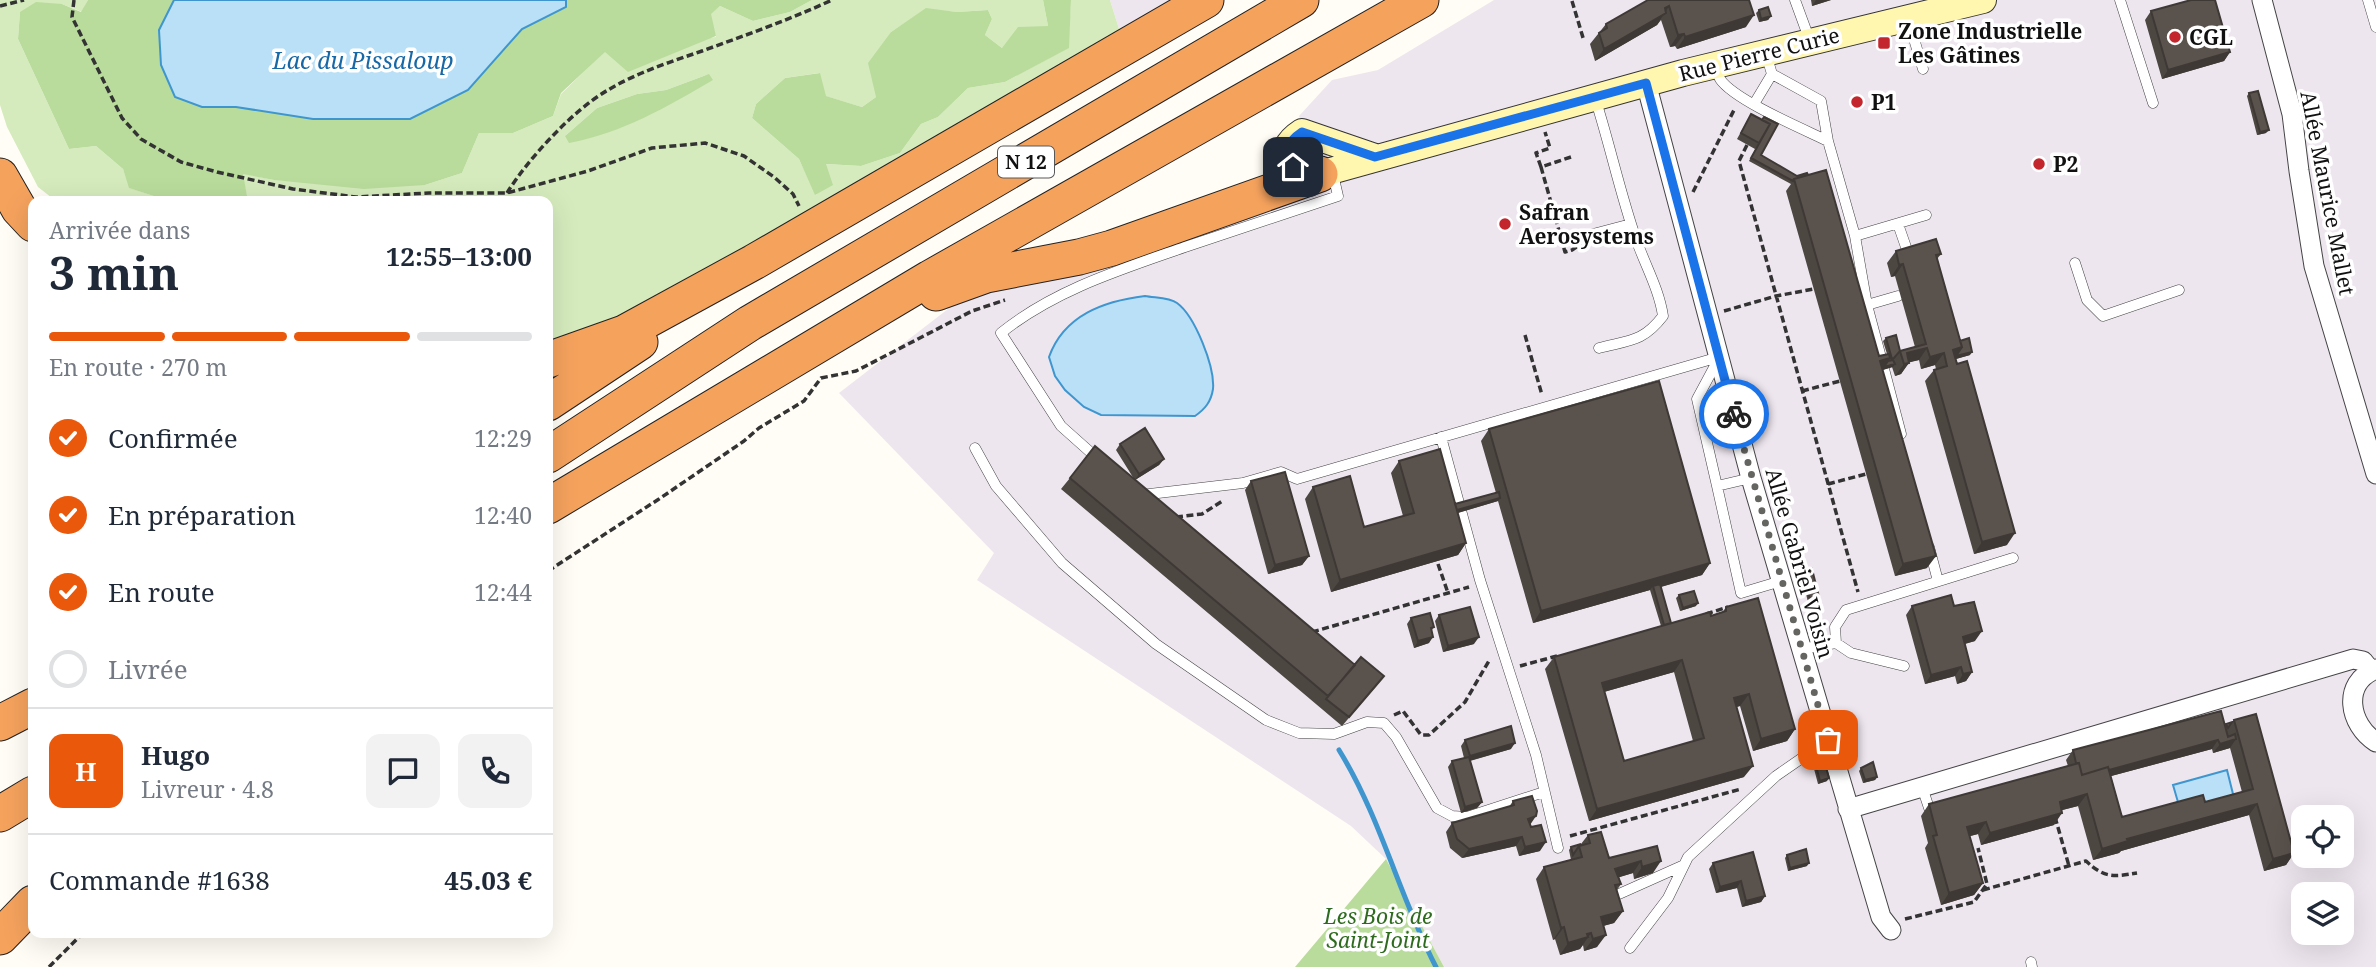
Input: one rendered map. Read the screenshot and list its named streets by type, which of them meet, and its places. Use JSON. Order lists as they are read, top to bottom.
{
  "streets": {
    "highway": ["N 12"],
    "street": ["Rue Pierre Curie", "Allée Maurice Mallet", "Allée Gabriel Voisin"]
  },
  "crossings": [
    ["Rue Pierre Curie", "Allée Gabriel Voisin"]
  ],
  "water": ["Lac du Pissaloup"],
  "parks": ["Les Bois de Saint-Joint"],
  "places": {
    "other": [
      "CGL",
      "P1",
      "P2",
      "Safran Aerosystems"
    ],
    "transit": ["Zone Industrielle Les Gâtines"]
  },
  "page": {
    "heading": ["3 min", "Arrivée dans", "12:55–13:00"],
    "panel": [
      "Hugo",
      "Livreur · 4.8",
      "Commande #1638",
      "45.03 €"
    ],
    "bar": "En route · 270 m",
    "list": [
      ["Confirmée", "12:29"],
      ["En préparation", "12:40"],
      ["En route", "12:44"],
      "Livrée"
    ],
    "round": "H"
  }
}
